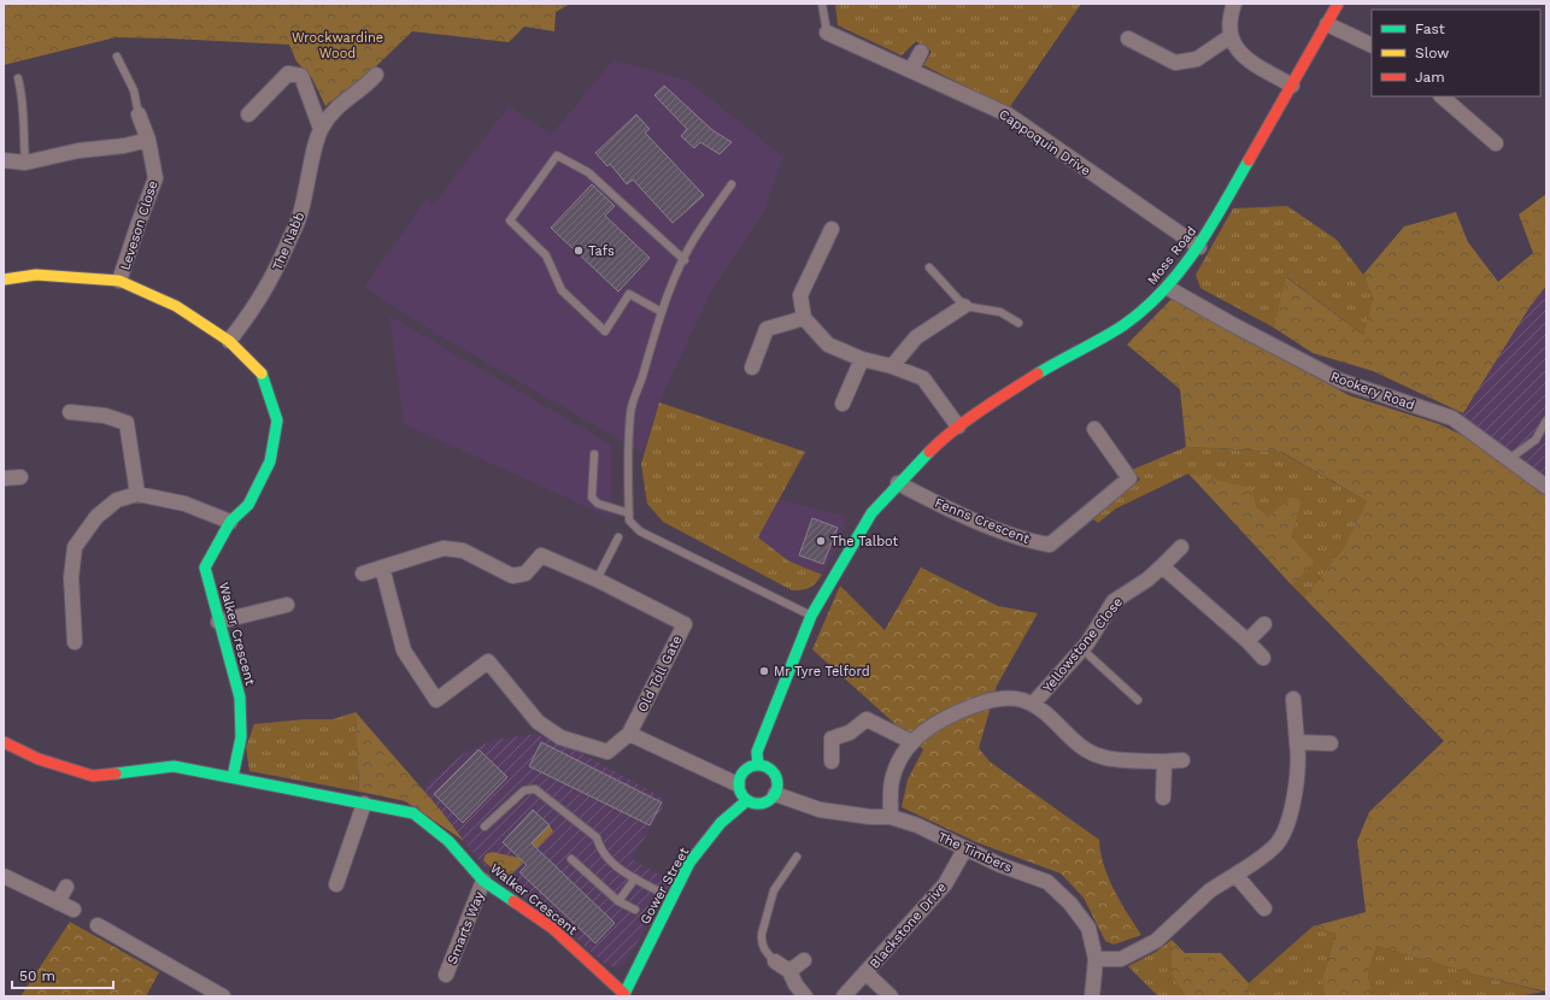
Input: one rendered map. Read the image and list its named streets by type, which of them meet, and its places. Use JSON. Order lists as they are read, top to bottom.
{
  "streets": {
    "street": [
      "Cappoquin Drive",
      "Leveson Close",
      "The Nabb",
      "Moss Road",
      "Rookery Road",
      "Fenns Crescent",
      "Walker Crescent",
      "Yellowstone Close",
      "Old Toll Gate",
      "The Timbers",
      "Gower Street",
      "Blackstone Drive",
      "Smarts Way"
    ]
  },
  "crossings": [
    ["Cappoquin Drive", "Moss Road"],
    ["Leveson Close", "Walker Crescent"],
    ["The Nabb", "Walker Crescent"],
    ["Moss Road", "Rookery Road"],
    ["Moss Road", "Fenns Crescent"],
    ["Walker Crescent", "Gower Street"],
    ["Walker Crescent", "Smarts Way"],
    ["The Timbers", "Gower Street"],
    ["The Timbers", "Blackstone Drive"]
  ],
  "parks": ["Wrockwardine Wood"],
  "places": ["Tafs", "The Talbot", "Mr Tyre Telford"],
  "legend": ["Fast", "Slow", "Jam"],
  "scale_bar": "50 m"
}
